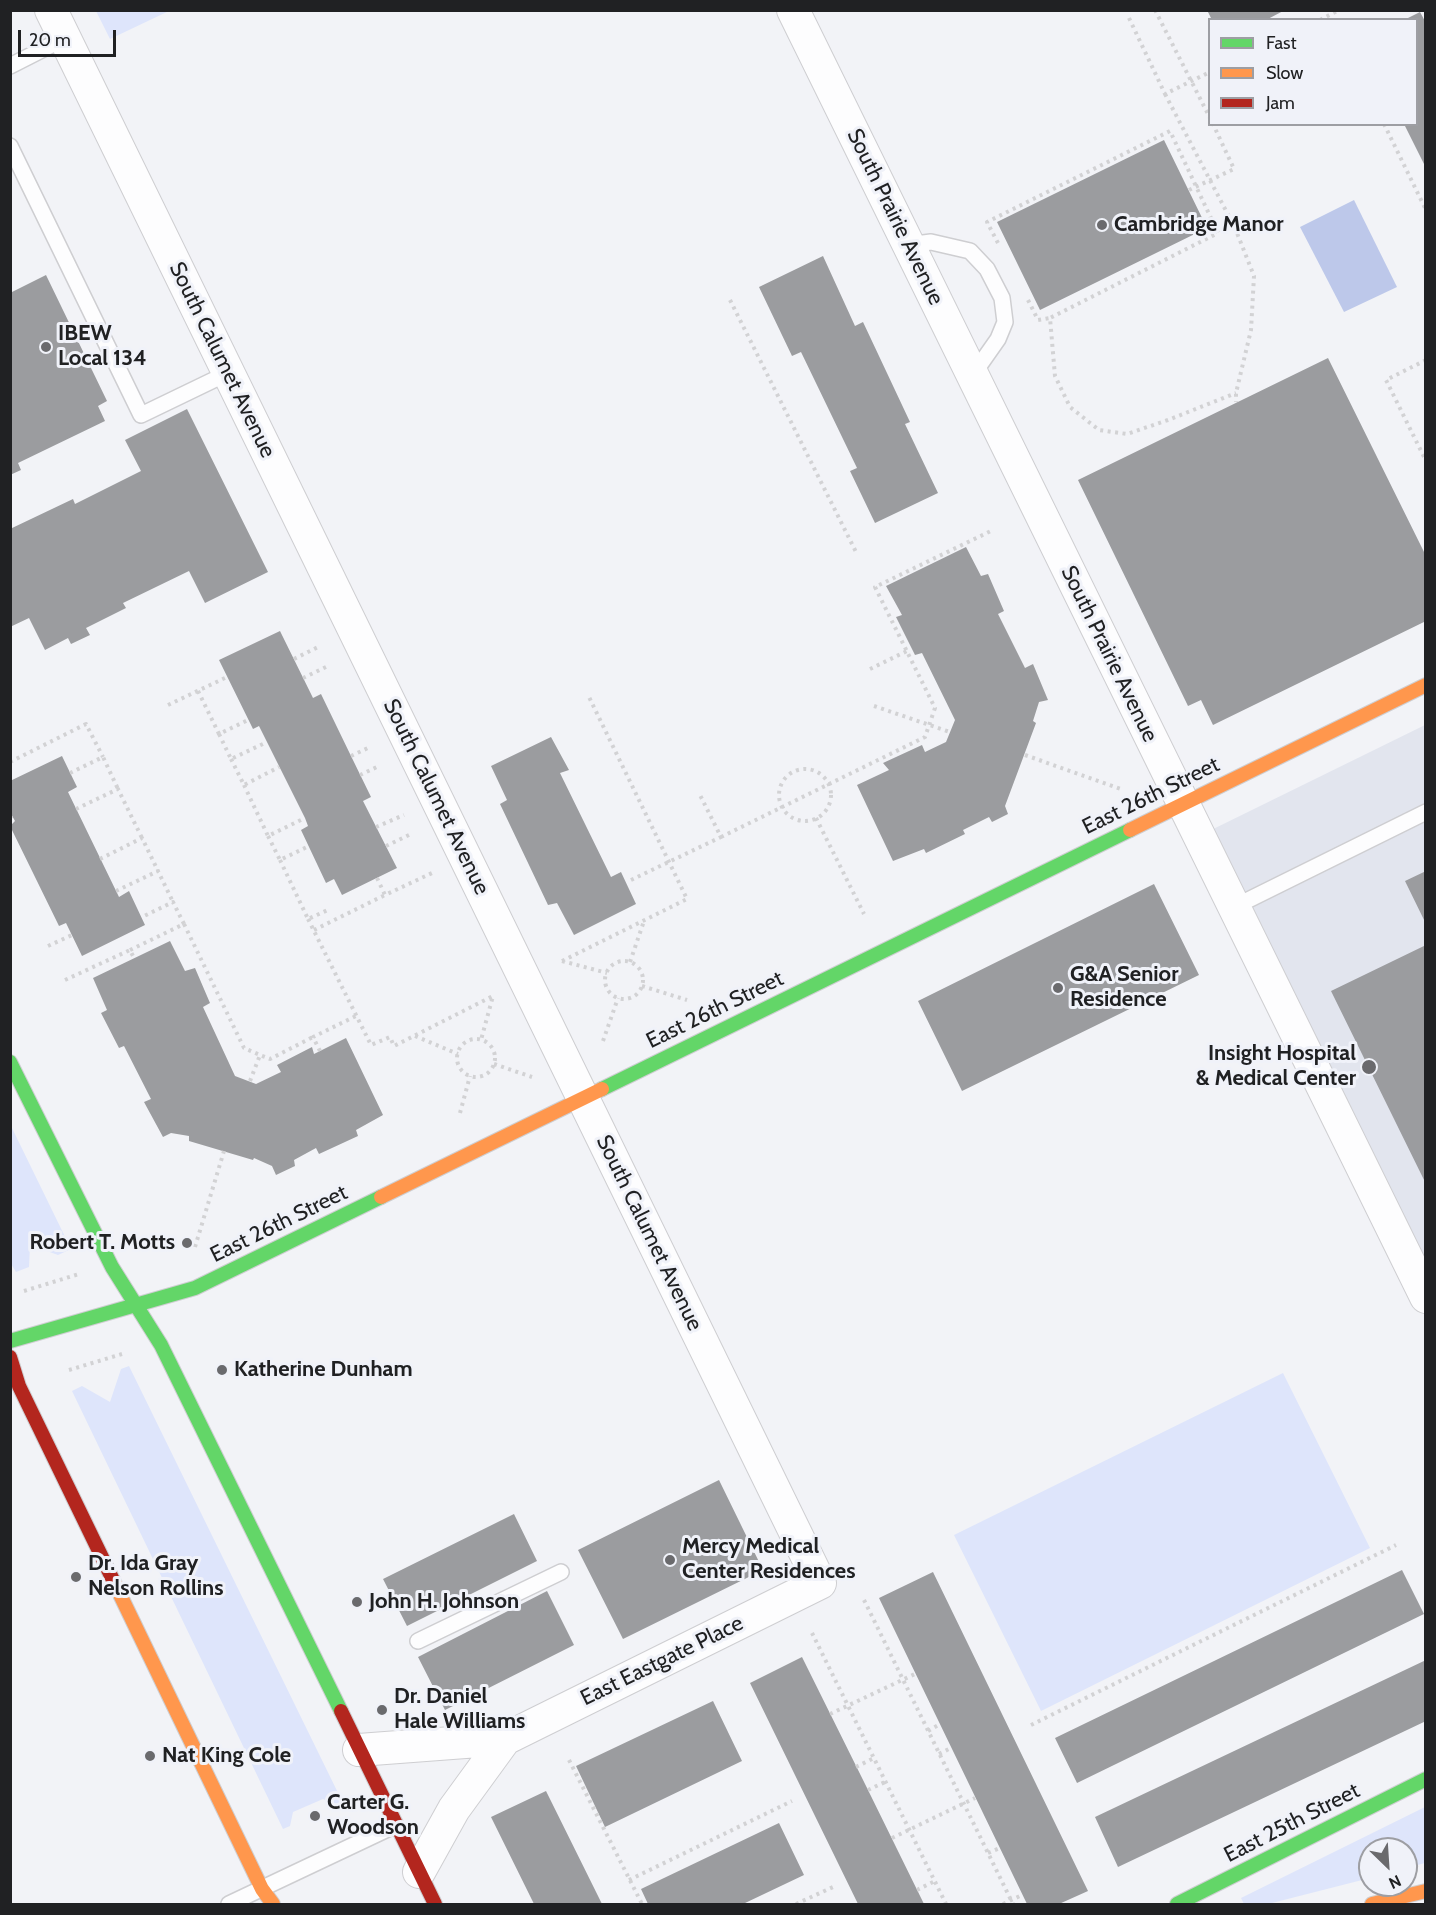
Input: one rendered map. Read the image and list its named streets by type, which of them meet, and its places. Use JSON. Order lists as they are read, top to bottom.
{
  "streets": {
    "main road": ["East 26th Street", "East 25th Street"],
    "street": ["South Prairie Avenue", "South Calumet Avenue", "East Eastgate Place"]
  },
  "crossings": [
    ["South Prairie Avenue", "East 26th Street"],
    ["South Calumet Avenue", "East 26th Street"],
    ["South Calumet Avenue", "East Eastgate Place"]
  ],
  "places": [
    "Cambridge Manor",
    "IBEW Local 134",
    "G&A Senior Residence",
    "Insight Hospital & Medical Center",
    "Robert T. Motts",
    "Katherine Dunham",
    "Mercy Medical Center Residences",
    "Dr. Ida Gray Nelson Rollins",
    "John H. Johnson",
    "Dr. Daniel Hale Williams",
    "Nat King Cole",
    "Carter G. Woodson"
  ],
  "legend": ["Fast", "Slow", "Jam"],
  "scale_bar": "20 m",
  "north": "bottom right"
}
